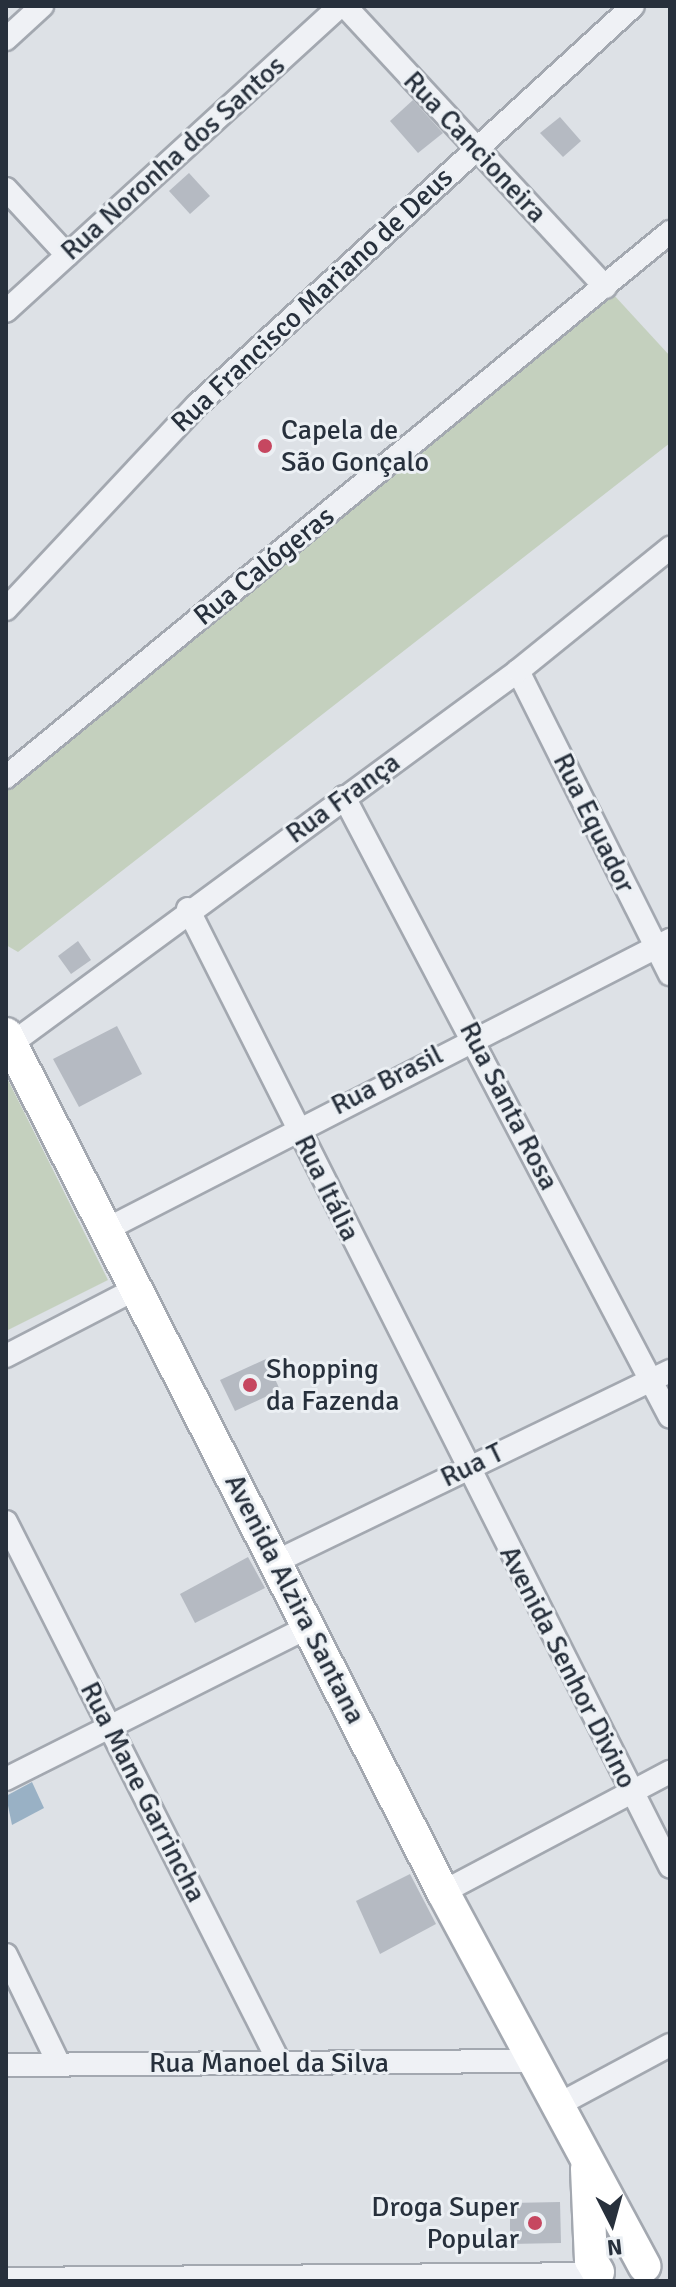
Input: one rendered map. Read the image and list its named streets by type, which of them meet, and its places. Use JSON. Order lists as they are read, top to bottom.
{
  "streets": {
    "main road": ["Avenida Alzira Santana"],
    "street": [
      "Rua Cancioneira",
      "Rua Noronha dos Santos",
      "Rua Francisco Mariano de Deus",
      "Rua Calógeras",
      "Rua França",
      "Rua Equador",
      "Rua Brasil",
      "Rua Santa Rosa",
      "Rua Itália",
      "Rua T",
      "Avenida Senhor Divino",
      "Rua Mane Garrincha",
      "Rua Manoel da Silva"
    ]
  },
  "crossings": [
    ["Rua Cancioneira", "Rua Noronha dos Santos"],
    ["Rua Cancioneira", "Rua Francisco Mariano de Deus"],
    ["Rua Cancioneira", "Rua Calógeras"],
    ["Rua França", "Rua Equador"],
    ["Rua França", "Rua Santa Rosa"],
    ["Rua França", "Rua Itália"],
    ["Rua França", "Avenida Alzira Santana"],
    ["Rua Equador", "Rua Brasil"],
    ["Rua Brasil", "Rua Santa Rosa"],
    ["Rua Brasil", "Rua Itália"],
    ["Rua Brasil", "Avenida Alzira Santana"],
    ["Rua Santa Rosa", "Rua T"],
    ["Rua Itália", "Rua T"],
    ["Rua Itália", "Avenida Senhor Divino"],
    ["Rua T", "Avenida Alzira Santana"],
    ["Rua T", "Avenida Senhor Divino"],
    ["Avenida Alzira Santana", "Rua Manoel da Silva"],
    ["Rua Mane Garrincha", "Rua Manoel da Silva"]
  ],
  "places": ["Capela de São Gonçalo", "Shopping da Fazenda", "Droga Super Popular"],
  "north": "bottom"
}
